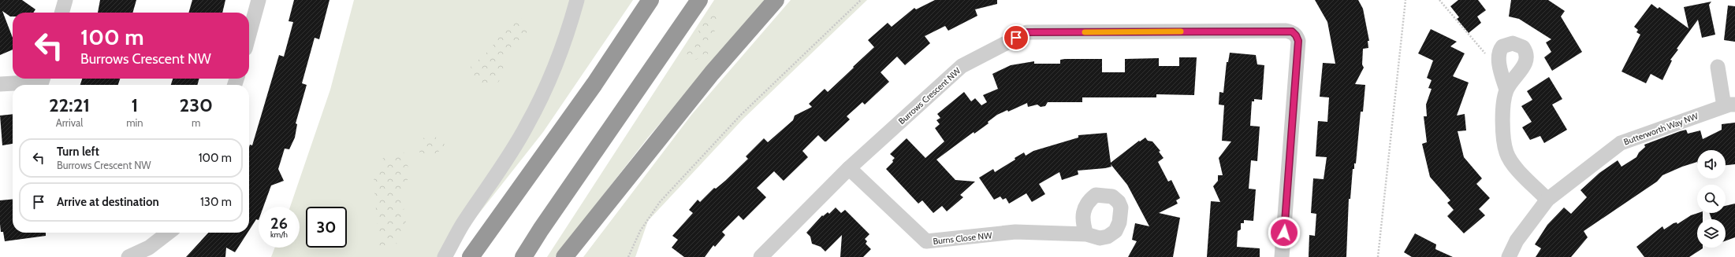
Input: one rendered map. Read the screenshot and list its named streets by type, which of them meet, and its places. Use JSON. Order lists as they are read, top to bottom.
{
  "streets": {
    "street": ["Burrows Crescent NW", "Butterworth Way NW", "Burns Close NW"]
  },
  "crossings": [
    ["Burrows Crescent NW", "Burns Close NW"]
  ],
  "page": {
    "turn": ["100 m", "Burrows Crescent NW"],
    "eta": [
      "22:21",
      "Arrival",
      "1",
      "min",
      "230",
      "m"
    ],
    "list": [
      {
        "name": "Turn left",
        "note": "Burrows Crescent NW",
        "value": "100 m"
      },
      {
        "name": "Arrive at destination",
        "value": "130 m"
      }
    ],
    "speed": "26 km/h",
    "limit": "30"
  }
}
